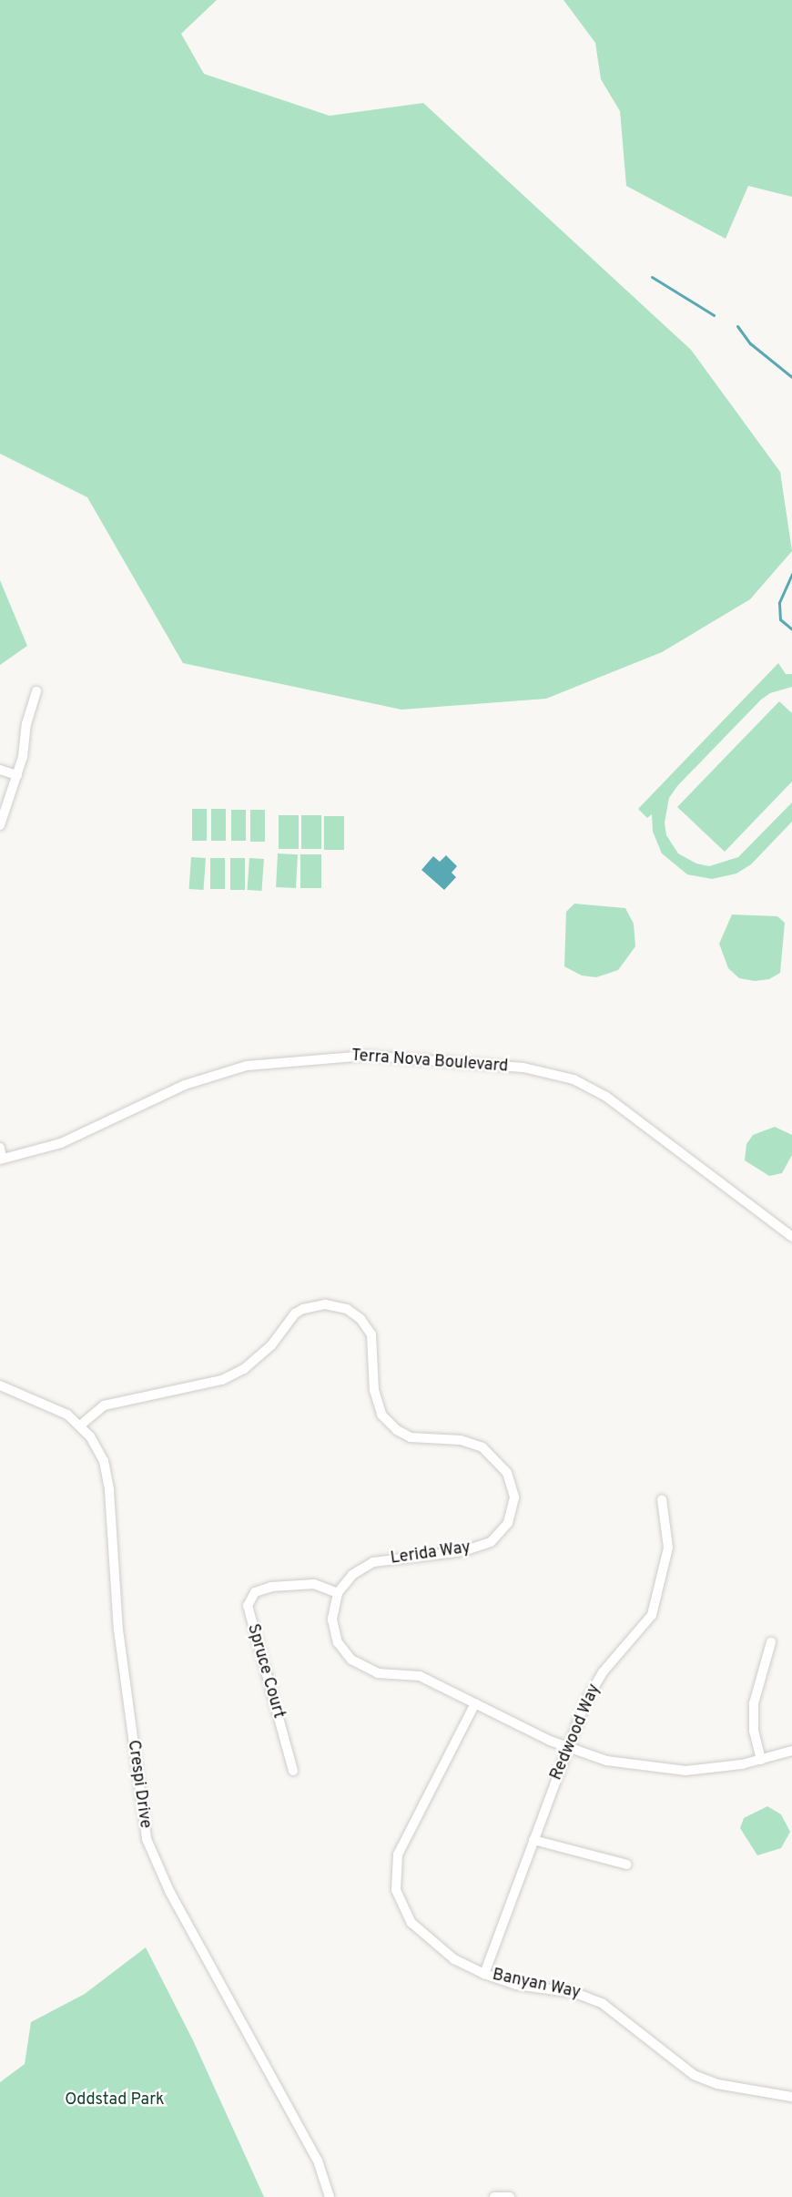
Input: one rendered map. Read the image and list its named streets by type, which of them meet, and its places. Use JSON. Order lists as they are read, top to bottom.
{
  "streets": {
    "street": [
      "Terra Nova Boulevard",
      "Lerida Way",
      "Spruce Court",
      "Redwood Way",
      "Crespi Drive",
      "Banyan Way"
    ]
  },
  "crossings": [
    ["Lerida Way", "Spruce Court"],
    ["Lerida Way", "Crespi Drive"],
    ["Redwood Way", "Banyan Way"]
  ],
  "parks": ["Oddstad Park"]
}
